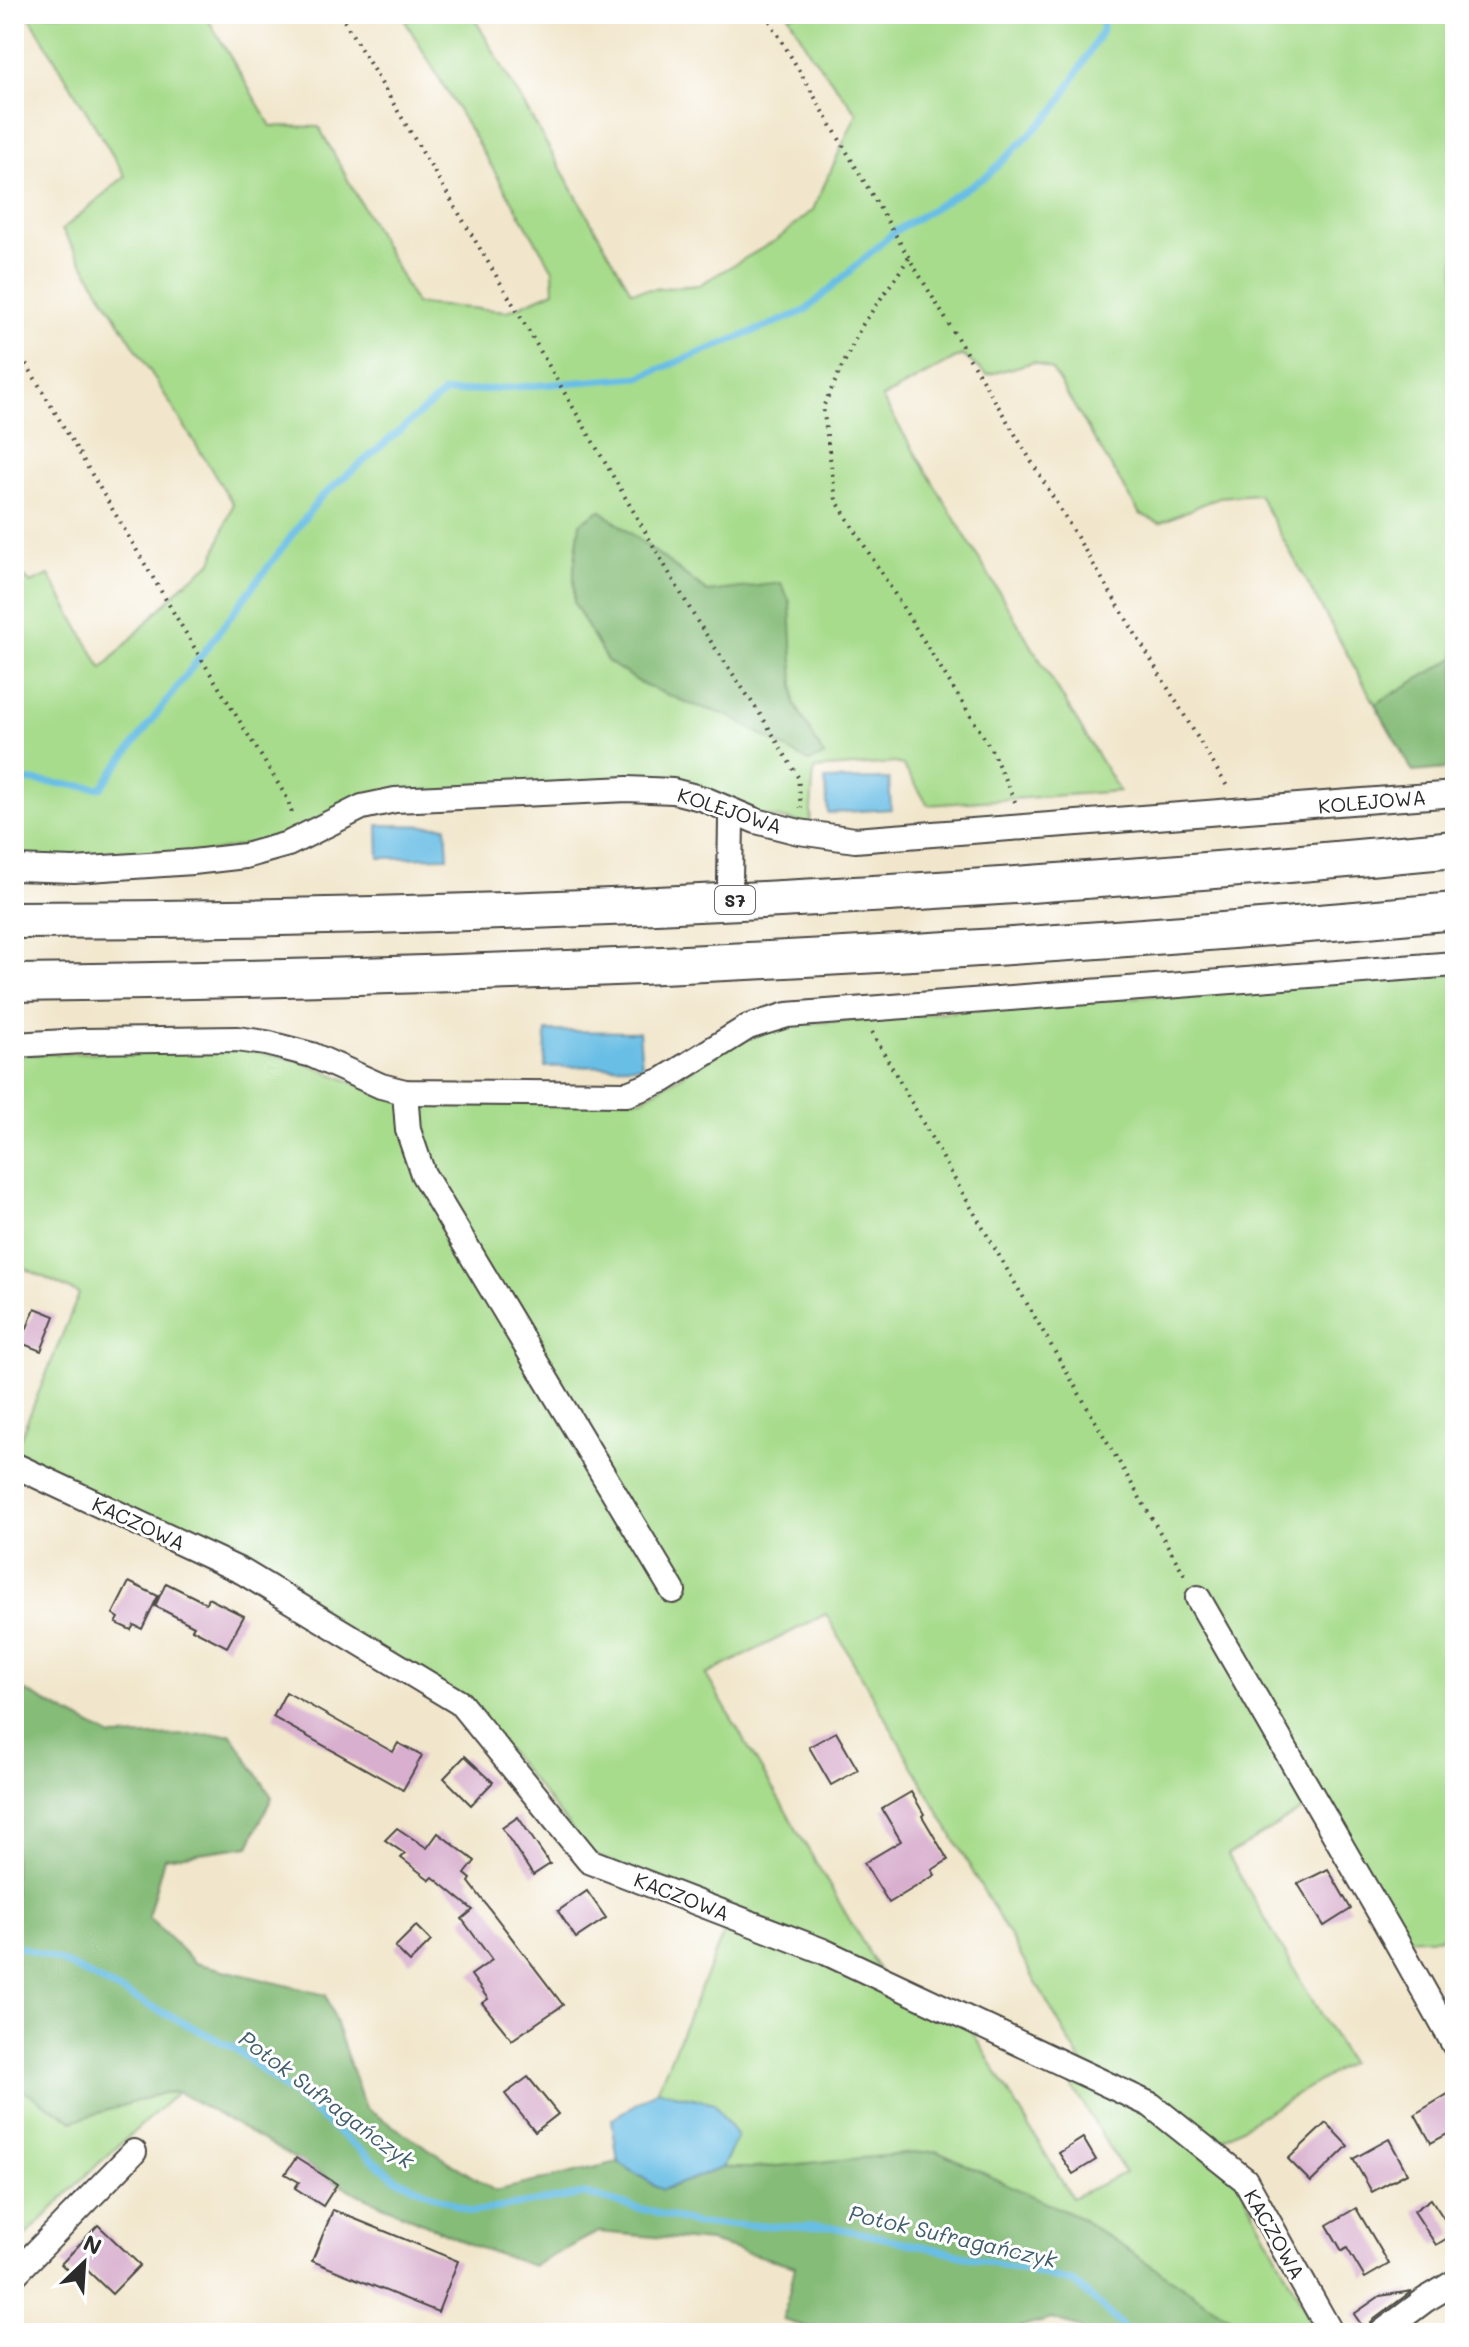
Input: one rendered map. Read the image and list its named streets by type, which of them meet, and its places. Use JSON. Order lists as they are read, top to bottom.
{
  "streets": {
    "highway": ["S7"],
    "street": ["KOLEJOWA", "KACZOWA"]
  },
  "water": ["Potok Sufragańczyk"],
  "north": "top right"
}
